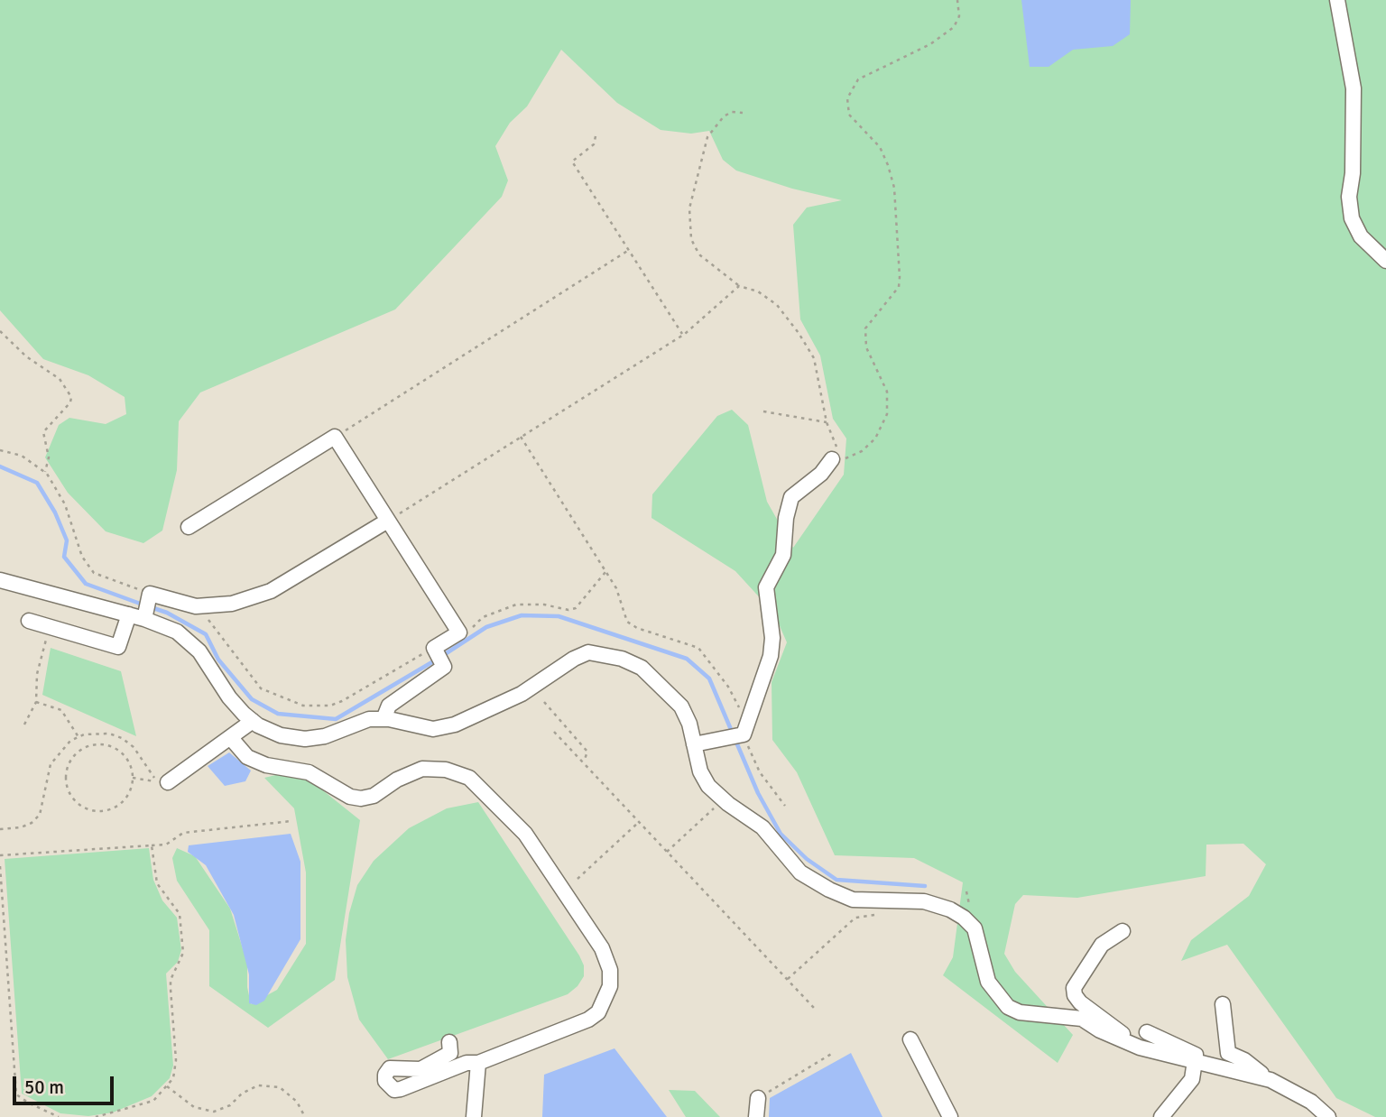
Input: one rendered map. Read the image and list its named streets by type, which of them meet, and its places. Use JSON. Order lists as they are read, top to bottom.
{
  "scale_bar": "50 m"
}
